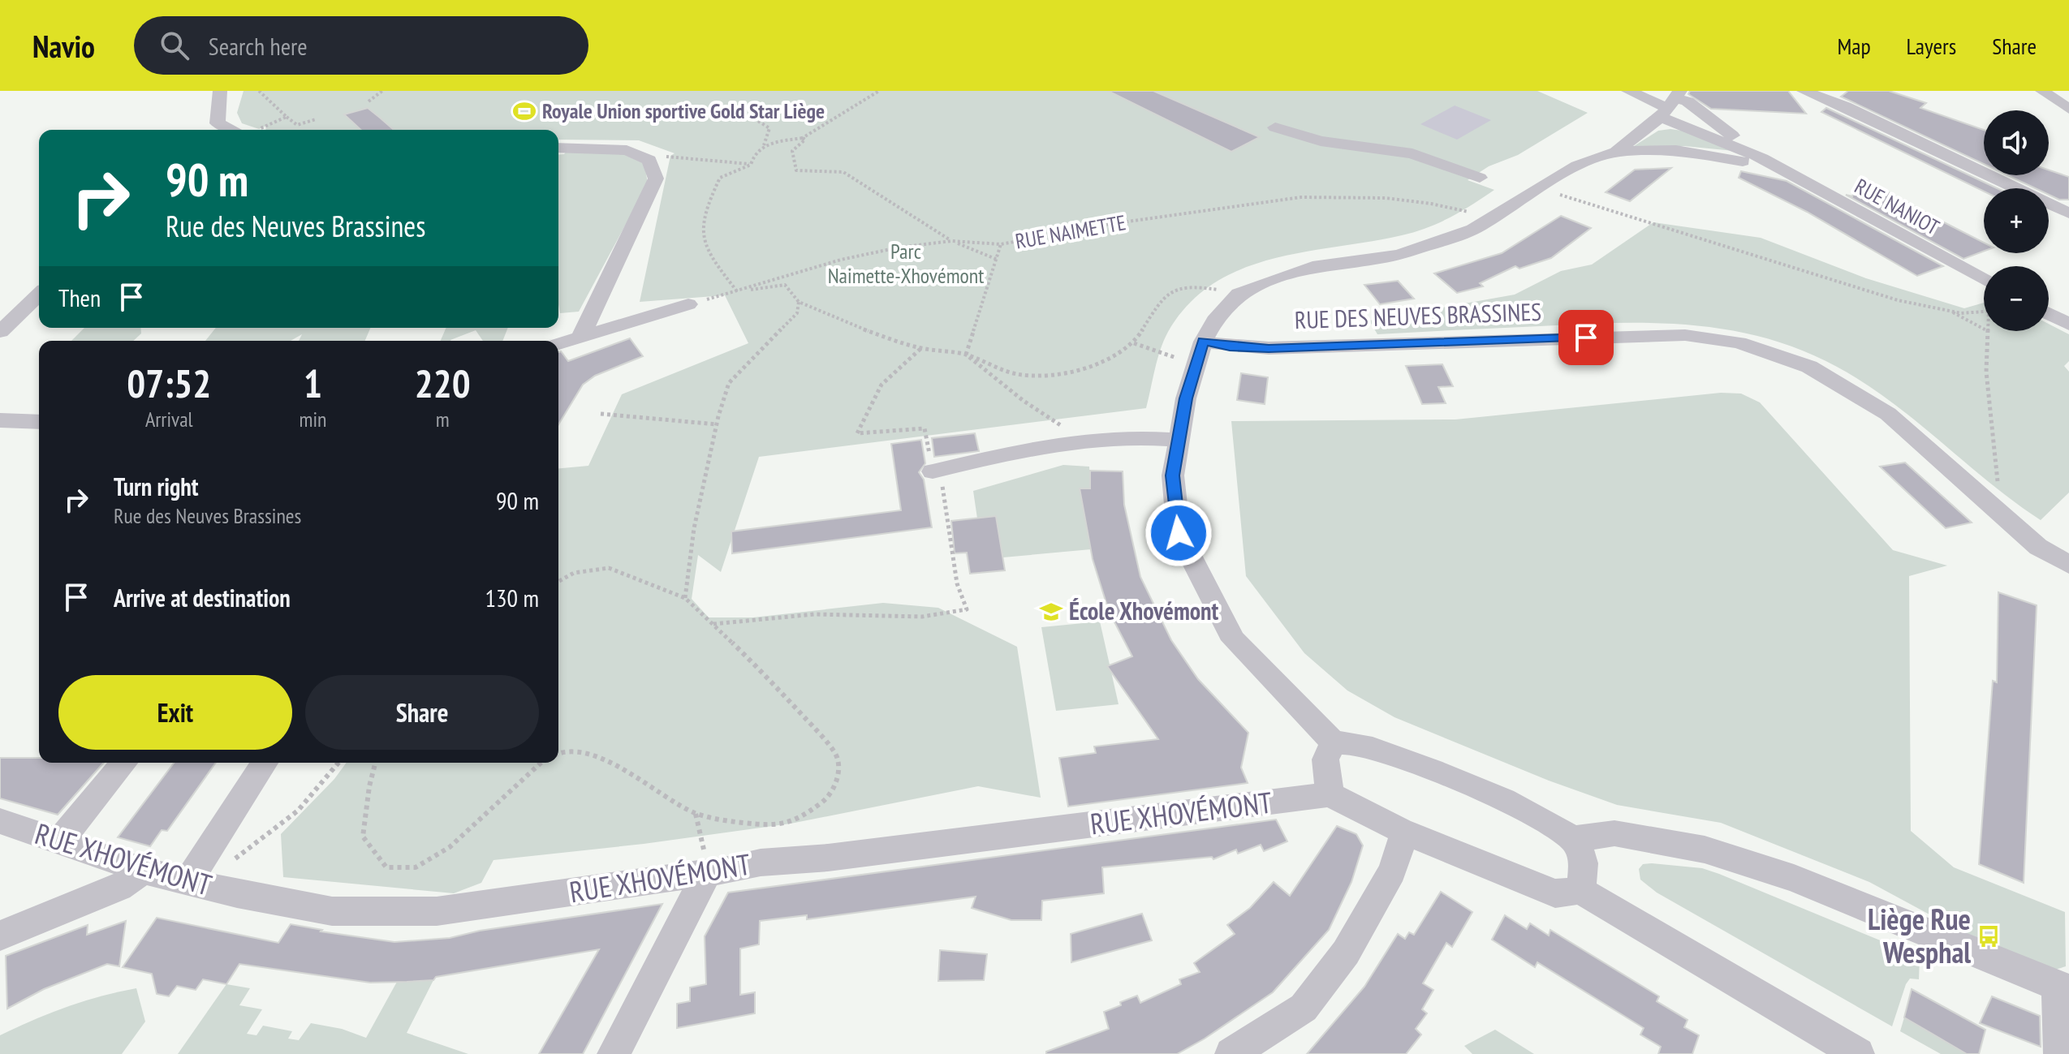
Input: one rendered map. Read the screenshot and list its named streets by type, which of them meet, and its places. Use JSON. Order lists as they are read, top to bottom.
{
  "streets": {
    "street": ["RUE NANIOT", "RUE DES NEUVES BRASSINES", "RUE XHOVÉMONT"],
    "path": ["RUE NAIMETTE"]
  },
  "parks": ["Parc Naimette-Xhovémont"],
  "places": {
    "sports": ["Royale Union sportive Gold Star Liège"],
    "school or university": ["École Xhovémont"],
    "bus stop": ["Liège Rue Wesphal"]
  },
  "page": {
    "header": "Navio",
    "search": "Search here",
    "nav": ["Map", "Layers", "Share"],
    "map_buttons": ["+", "−"],
    "turn": ["90 m", "Rue des Neuves Brassines"],
    "then": "Then",
    "eta": [
      "07:52",
      "Arrival",
      "1",
      "min",
      "220",
      "m"
    ],
    "list": [
      {
        "name": "Turn right",
        "note": "Rue des Neuves Brassines",
        "value": "90 m"
      },
      {
        "name": "Arrive at destination",
        "value": "130 m"
      }
    ],
    "buttons": ["Exit", "Share"]
  }
}
